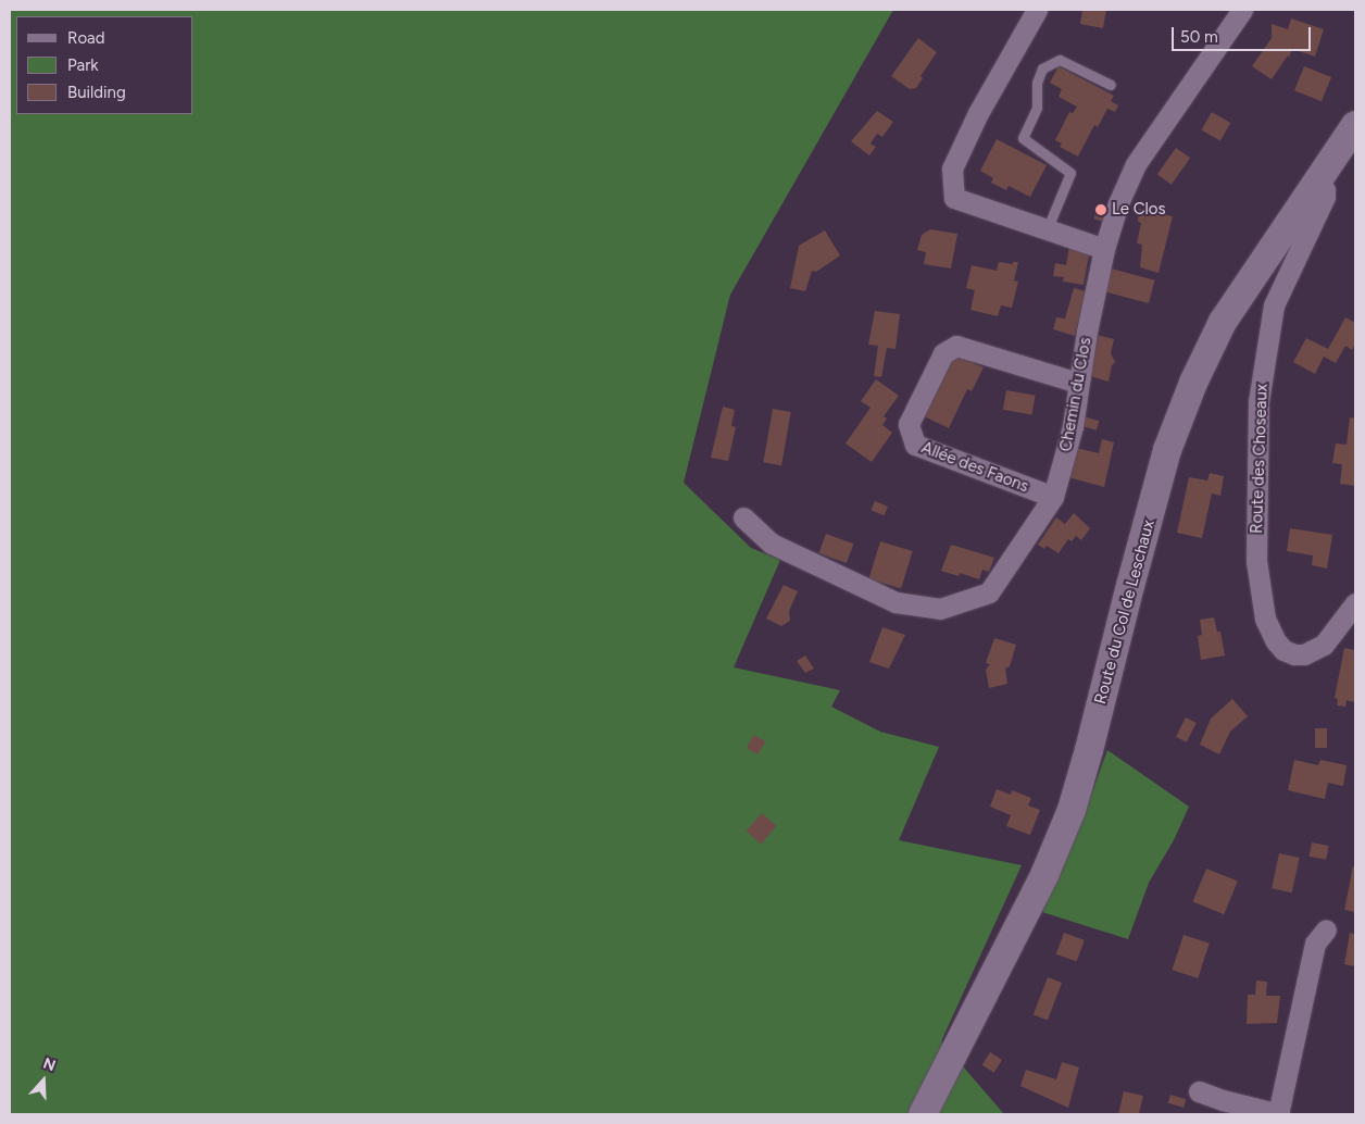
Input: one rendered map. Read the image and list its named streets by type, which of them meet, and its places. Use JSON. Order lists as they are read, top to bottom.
{
  "streets": {
    "main road": ["Route du Col de Leschaux"],
    "street": ["Chemin du Clos", "Route des Choseaux", "Allée des Faons"]
  },
  "crossings": [
    ["Chemin du Clos", "Allée des Faons"],
    ["Route des Choseaux", "Route du Col de Leschaux"]
  ],
  "places": ["Le Clos"],
  "legend": ["Road", "Park", "Building"],
  "scale_bar": "50 m",
  "north": "top"
}
